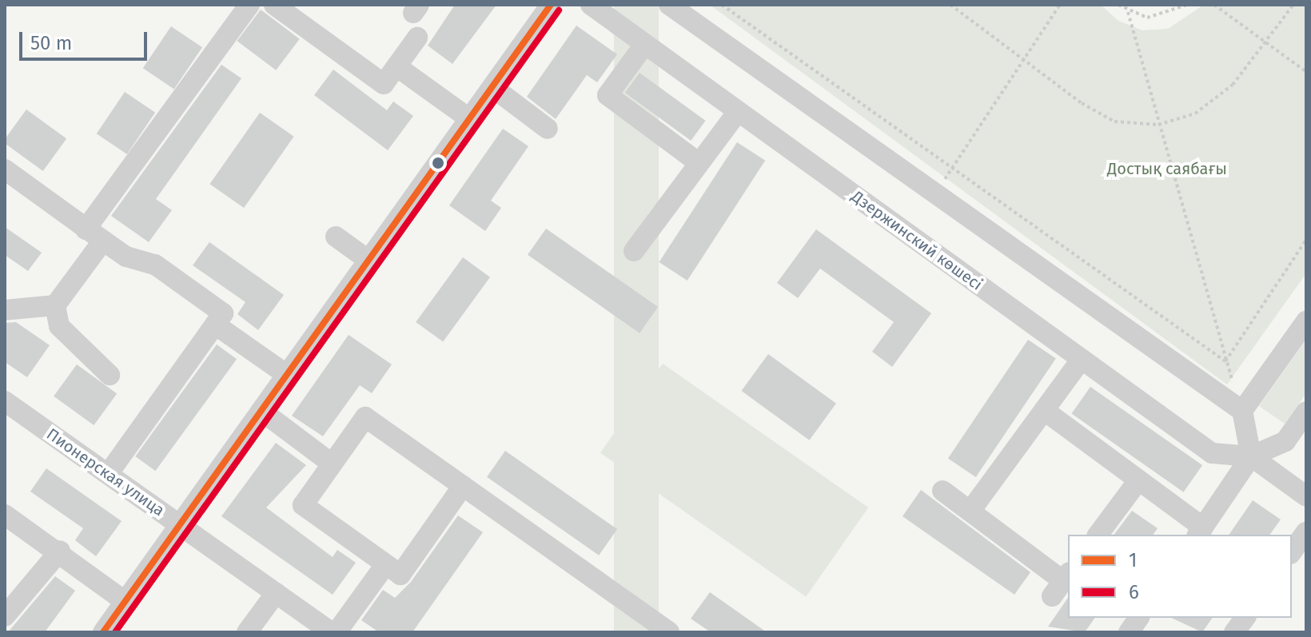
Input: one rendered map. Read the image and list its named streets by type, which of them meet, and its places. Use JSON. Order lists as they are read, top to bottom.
{
  "streets": {
    "street": ["Дзержинский көшесі", "Пионерская улица"]
  },
  "parks": ["Достық саябағы"],
  "lines": ["transit line 1", "transit line 6"],
  "legend": ["1", "6"],
  "scale_bar": "50 m"
}
